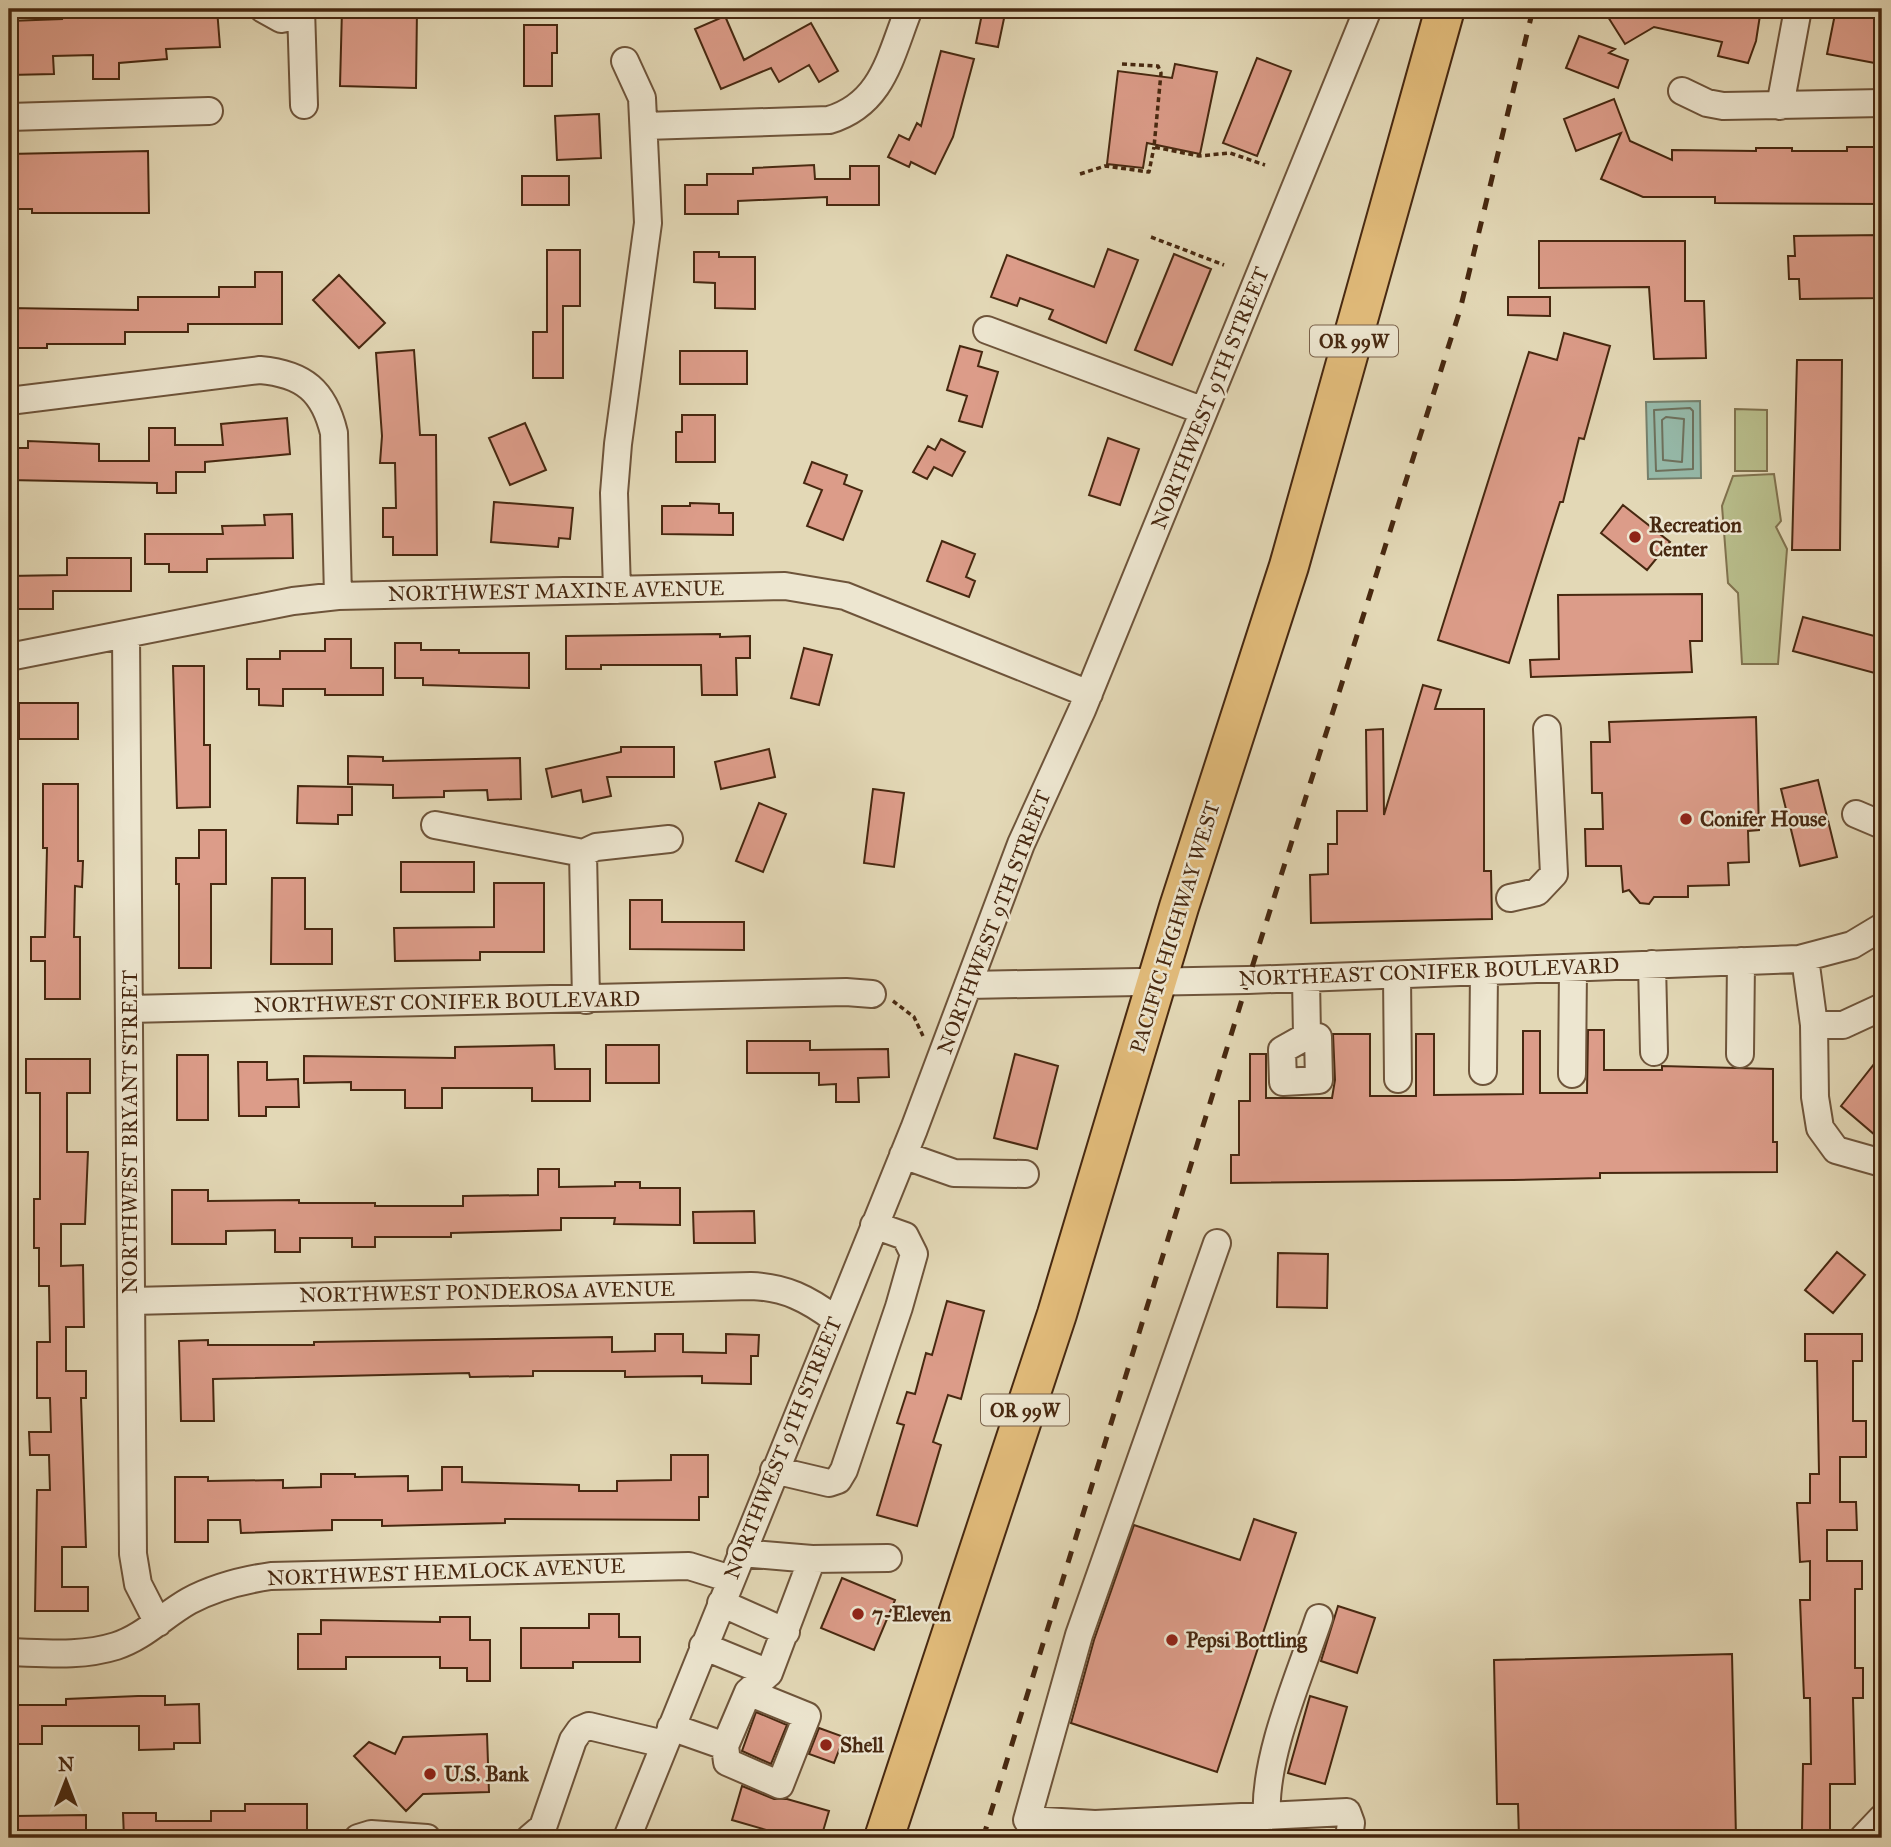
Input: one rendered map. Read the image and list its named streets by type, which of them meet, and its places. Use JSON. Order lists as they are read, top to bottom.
{
  "streets": {
    "highway": ["OR 99W", "PACIFIC HIGHWAY WEST"],
    "street": [
      "NORTHWEST 9TH STREET",
      "NORTHWEST MAXINE AVENUE",
      "NORTHEAST CONIFER BOULEVARD",
      "NORTHWEST CONIFER BOULEVARD",
      "NORTHWEST BRYANT STREET",
      "NORTHWEST PONDEROSA AVENUE",
      "NORTHWEST HEMLOCK AVENUE"
    ]
  },
  "crossings": [
    ["NORTHWEST 9TH STREET", "NORTHWEST MAXINE AVENUE"],
    ["NORTHWEST 9TH STREET", "NORTHEAST CONIFER BOULEVARD"],
    ["NORTHWEST 9TH STREET", "NORTHWEST PONDEROSA AVENUE"],
    ["NORTHWEST 9TH STREET", "NORTHWEST HEMLOCK AVENUE"],
    ["NORTHWEST MAXINE AVENUE", "NORTHWEST BRYANT STREET"],
    ["PACIFIC HIGHWAY WEST", "NORTHEAST CONIFER BOULEVARD"],
    ["NORTHWEST CONIFER BOULEVARD", "NORTHWEST BRYANT STREET"],
    ["NORTHWEST BRYANT STREET", "NORTHWEST PONDEROSA AVENUE"],
    ["NORTHWEST BRYANT STREET", "NORTHWEST HEMLOCK AVENUE"]
  ],
  "places": [
    "Recreation Center",
    "Conifer House",
    "7-Eleven",
    "Pepsi Bottling",
    "Shell",
    "U.S. Bank"
  ],
  "north": "top"
}
